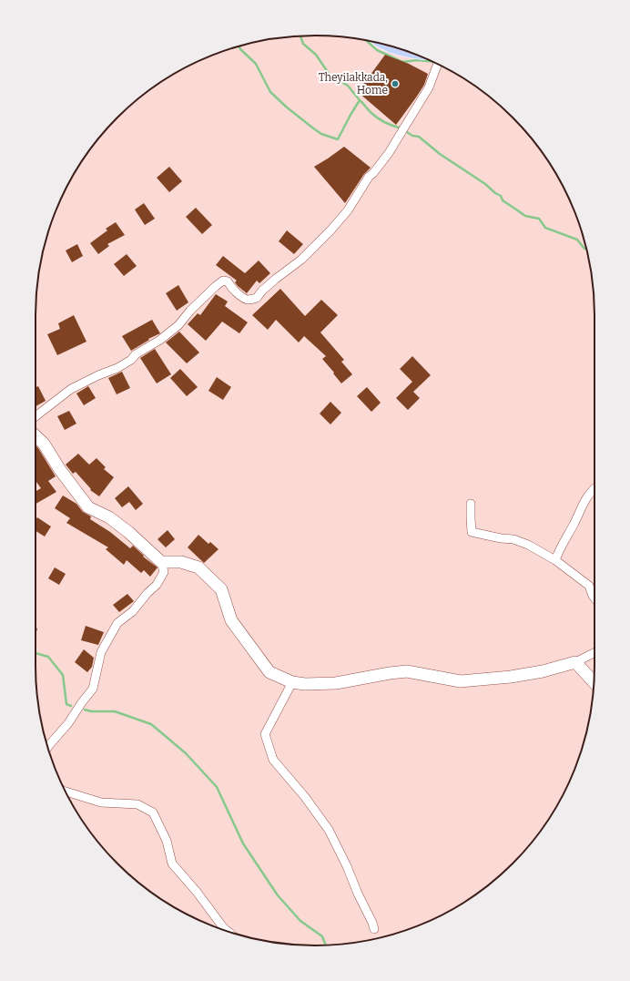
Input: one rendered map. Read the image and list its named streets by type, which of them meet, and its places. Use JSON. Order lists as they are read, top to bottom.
{
  "places": ["Theyilakkada, Home"]
}
